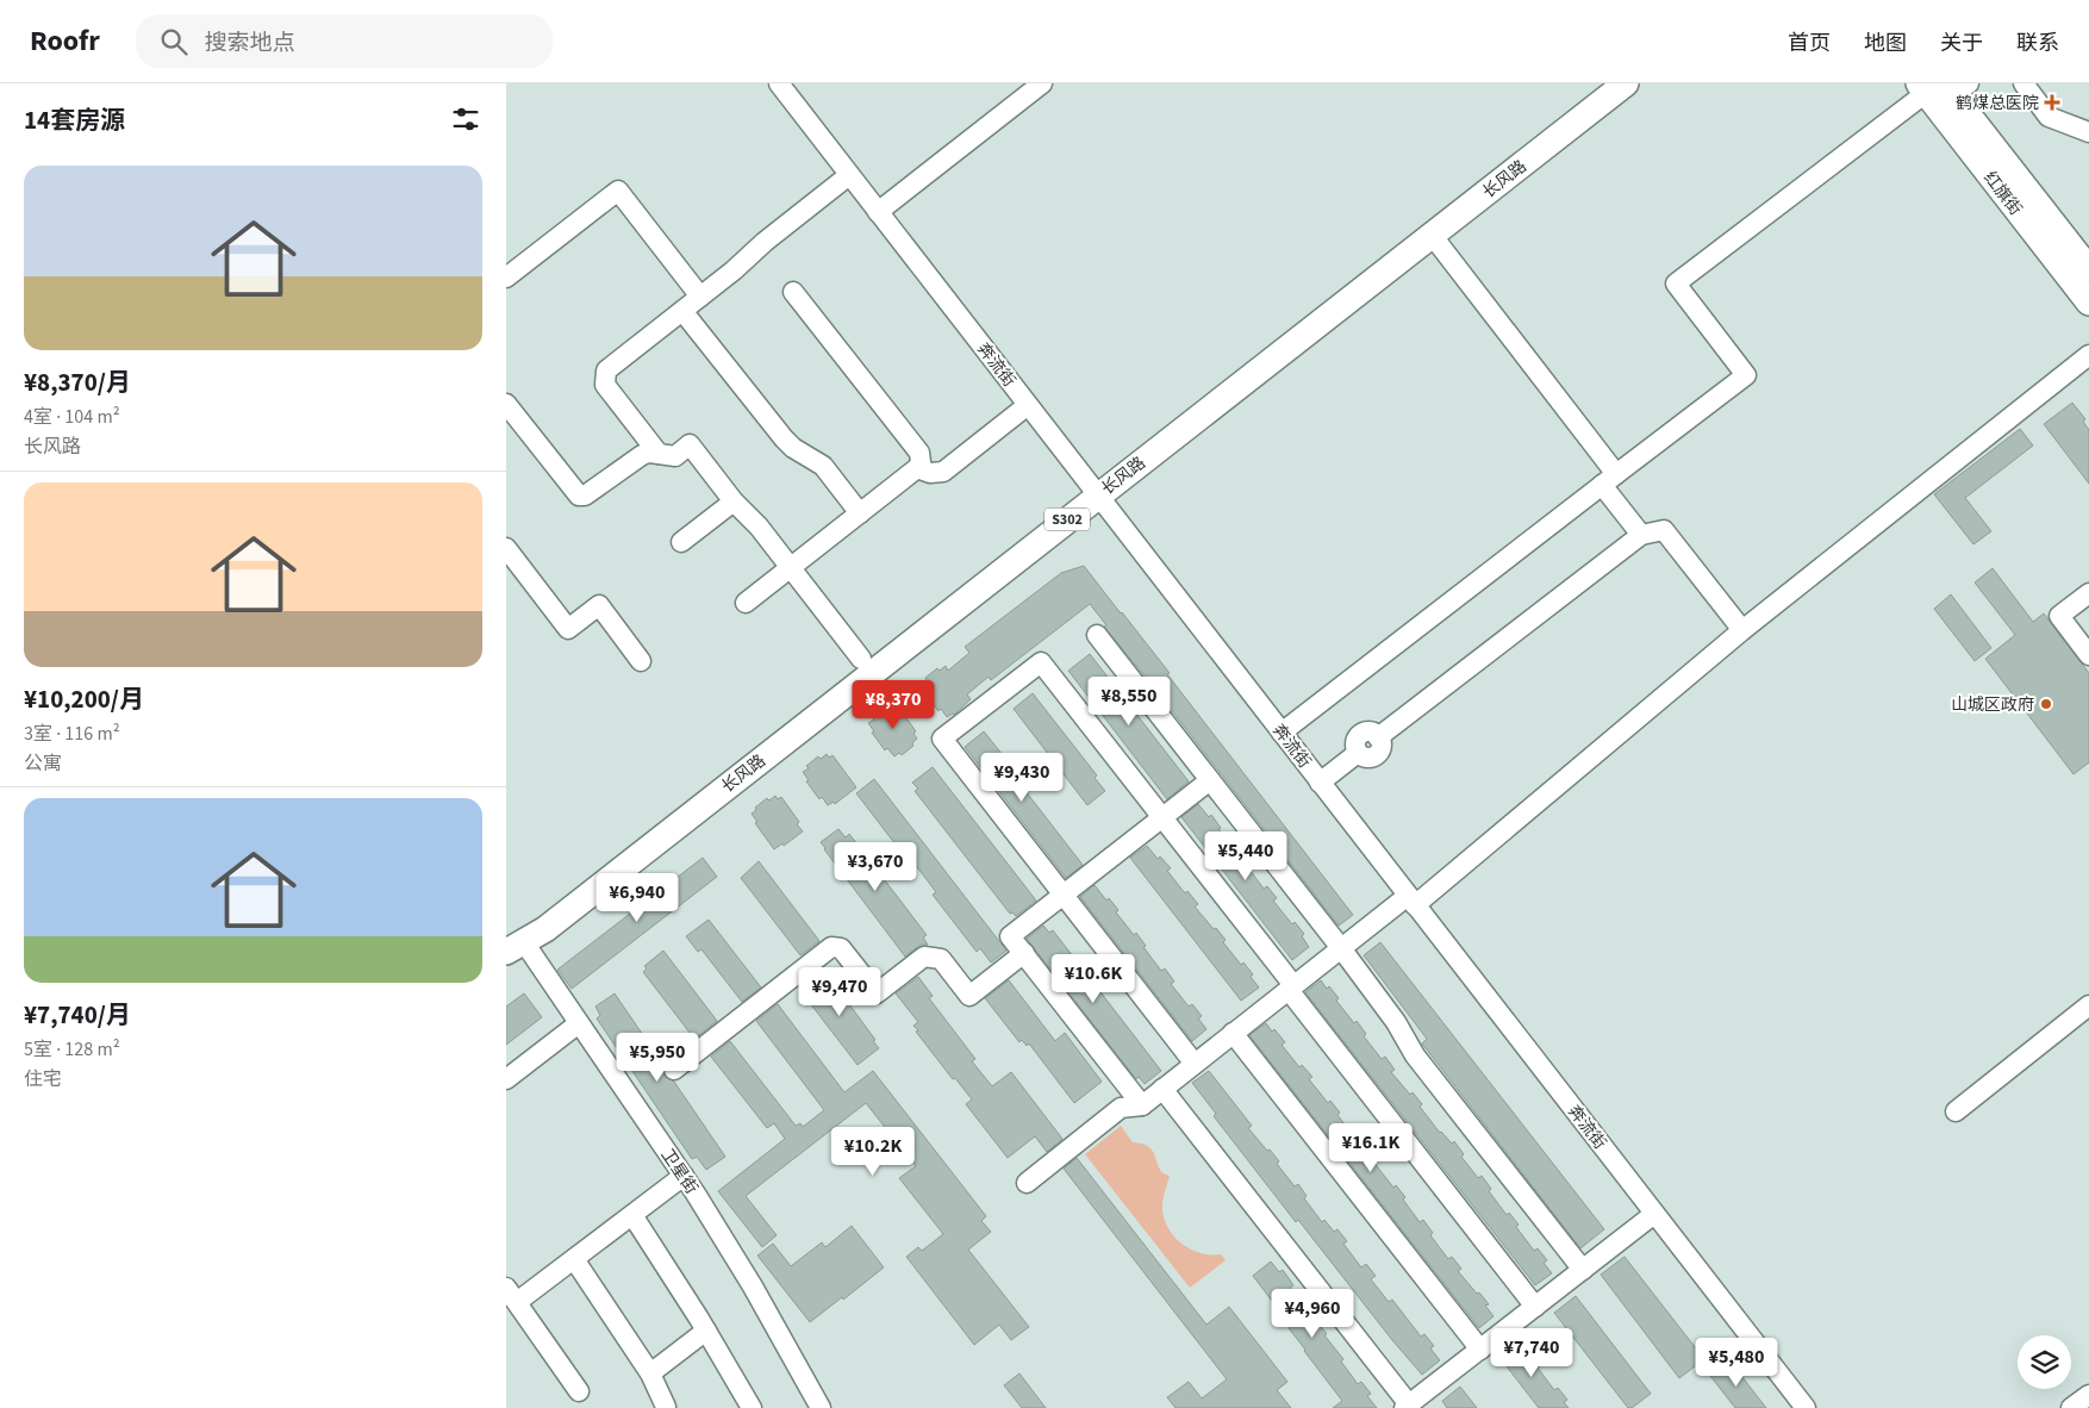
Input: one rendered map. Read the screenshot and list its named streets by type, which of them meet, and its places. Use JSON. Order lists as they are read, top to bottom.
{
  "streets": {
    "main road": ["长风路", "红旗街", "S302"],
    "street": ["奔流街", "卫星街"]
  },
  "crossings": [
    ["长风路", "奔流街"],
    ["长风路", "卫星街"]
  ],
  "places": {
    "health": ["鹤煤总医院"],
    "other": ["山城区政府"]
  },
  "page": {
    "header": "Roofr",
    "search": "搜索地点",
    "nav": [
      "首页",
      "地图",
      "关于",
      "联系"
    ],
    "heading": "14套房源",
    "list": [
      {
        "name": "¥8,370/月",
        "note": "4室 · 104 m² · 长风路"
      },
      {
        "name": "¥10,200/月",
        "note": "3室 · 116 m² · 公寓"
      },
      {
        "name": "¥7,740/月",
        "note": "5室 · 128 m² · 住宅"
      }
    ],
    "price": [
      "¥8,550",
      "¥8,370",
      "¥9,430",
      "¥5,440",
      "¥3,670",
      "¥6,940",
      "¥10.6K",
      "¥9,470",
      "¥5,950",
      "¥16.1K",
      "¥10.2K",
      "¥4,960",
      "¥7,740",
      "¥5,480"
    ]
  }
}
